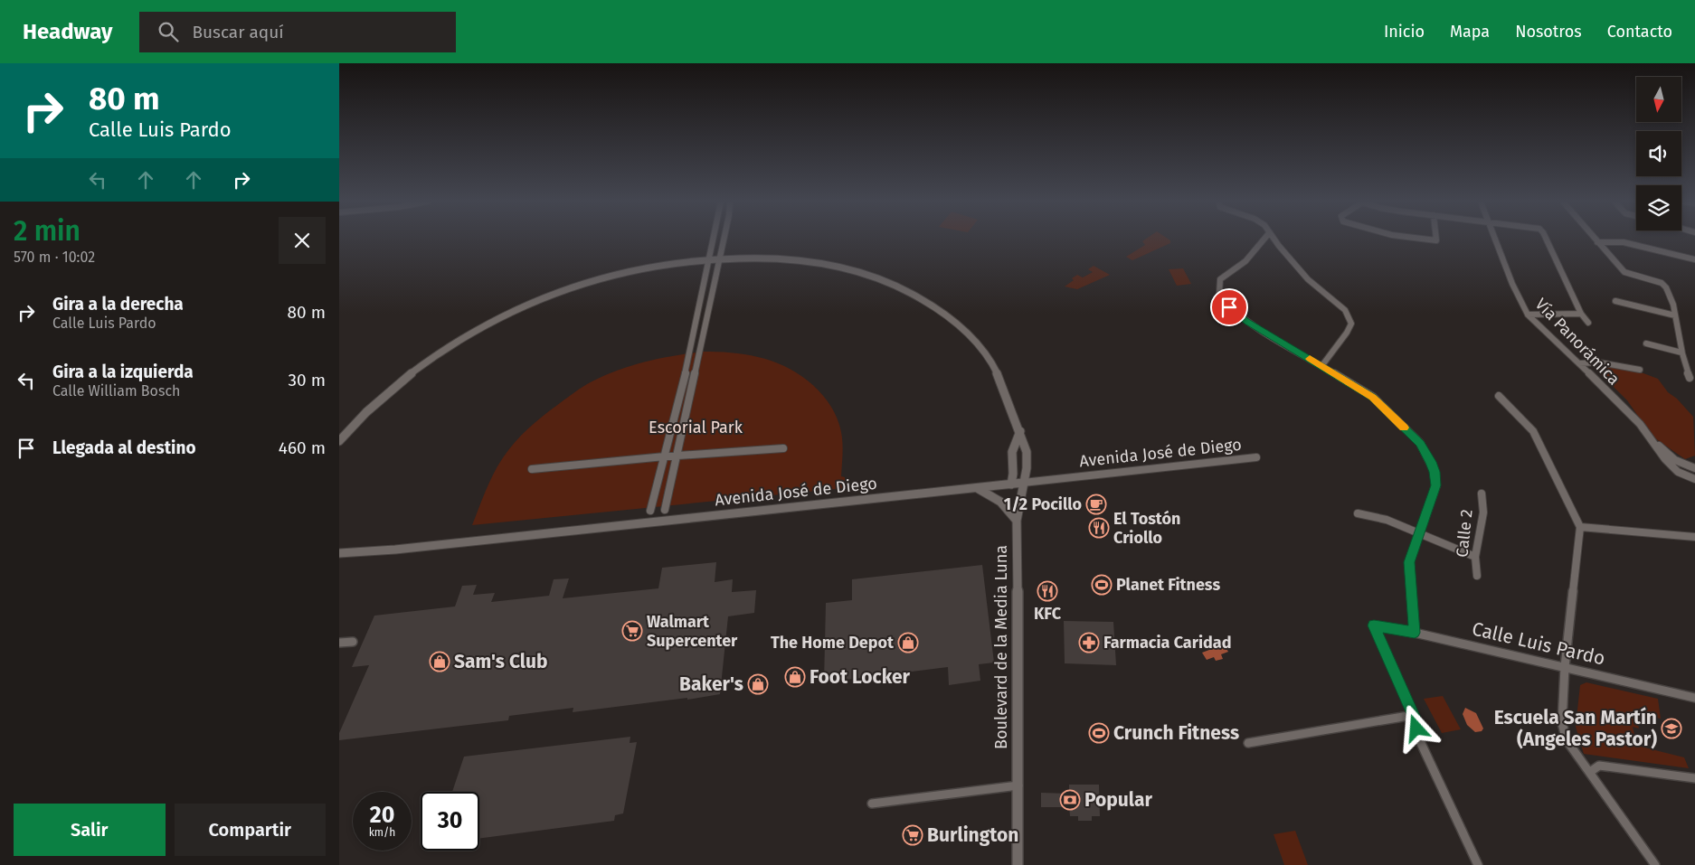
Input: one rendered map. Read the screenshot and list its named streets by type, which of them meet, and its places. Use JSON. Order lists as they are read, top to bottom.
{
  "streets": {
    "street": [
      "Vía Panorámica",
      "Avenida José de Diego",
      "Calle 2",
      "Calle Luis Pardo",
      "Boulevard de la Media Luna"
    ]
  },
  "crossings": [
    ["Avenida José de Diego", "Boulevard de la Media Luna"]
  ],
  "parks": ["Escorial Park"],
  "places": {
    "cafe": ["1/2 Pocillo"],
    "restaurant": ["El Tostón Criollo", "KFC"],
    "sports": ["Planet Fitness", "Crunch Fitness"],
    "supermarket": ["Walmart Supercenter", "Burlington"],
    "shop": [
      "The Home Depot",
      "Sam's Club",
      "Foot Locker",
      "Baker's"
    ],
    "pharmacy": ["Farmacia Caridad"],
    "school or university": ["Escuela San Martín (Angeles Pastor)"],
    "bank": ["Popular"]
  },
  "north": "bottom",
  "page": {
    "header": "Headway",
    "search": "Buscar aquí",
    "nav": [
      "Inicio",
      "Mapa",
      "Nosotros",
      "Contacto"
    ],
    "turn": ["80 m", "Calle Luis Pardo"],
    "heading": ["2 min", "570 m · 10:02"],
    "list": [
      {
        "name": "Gira a la derecha",
        "note": "Calle Luis Pardo",
        "value": "80 m"
      },
      {
        "name": "Gira a la izquierda",
        "note": "Calle William Bosch",
        "value": "30 m"
      },
      {
        "name": "Llegada al destino",
        "value": "460 m"
      }
    ],
    "speed": "20 km/h",
    "limit": "30",
    "buttons": ["Salir", "Compartir"]
  }
}
